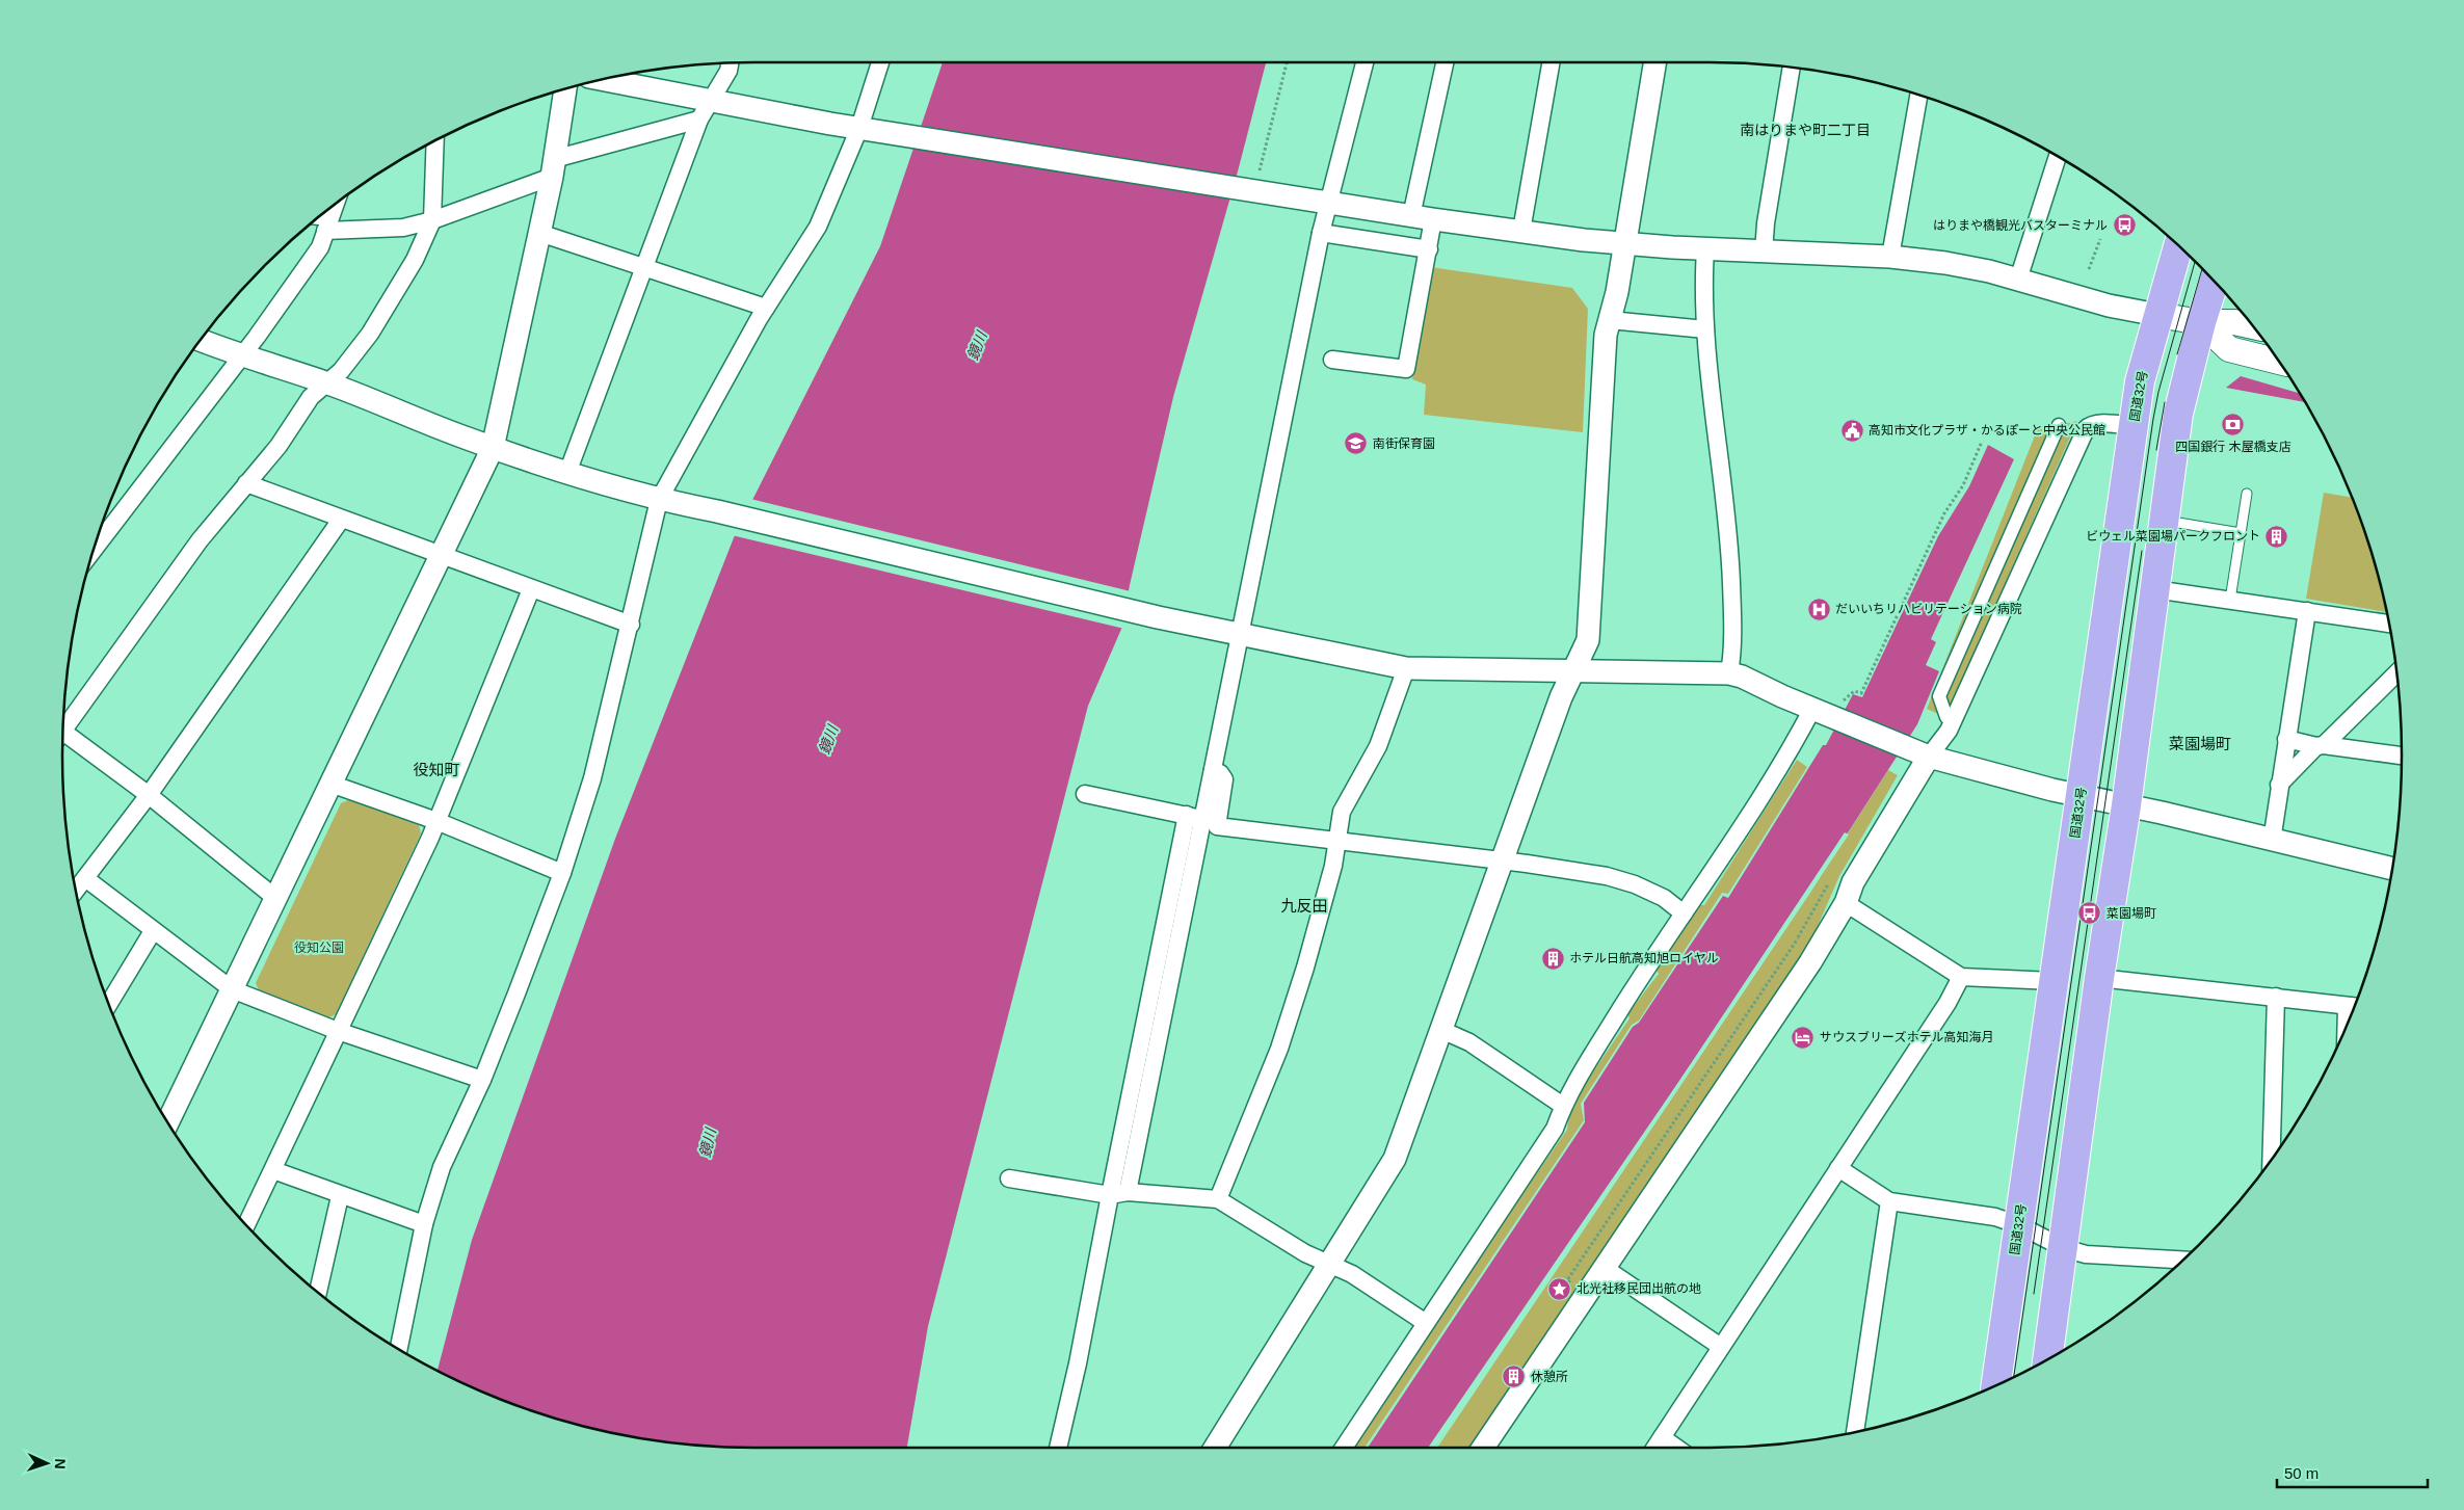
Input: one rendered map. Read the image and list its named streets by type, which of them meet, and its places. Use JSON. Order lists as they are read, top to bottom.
{
  "streets": {
    "highway": ["国道32号"]
  },
  "districts": [
    "南はりまや町二丁目",
    "菜園場町",
    "役知町",
    "九反田"
  ],
  "water": ["鏡川"],
  "parks": ["役知公園"],
  "places": {
    "bus stop": ["はりまや橋観光バスターミナル", "菜園場町"],
    "bank": ["四国銀行 木屋橋支店"],
    "public building": ["高知市文化プラザ・かるぽーと中央公民館"],
    "school or university": ["南街保育園"],
    "building": ["ビウェル菜園場パークフロント", "ホテル日航高知旭ロイヤル", "休憩所"],
    "hospital": ["だいいちリハビリテーション病院"],
    "hotel": ["サウスブリーズホテル高知海月"],
    "place": ["北光社移民団出航の地"]
  },
  "scale_bar": "50 m",
  "north": "right"
}
